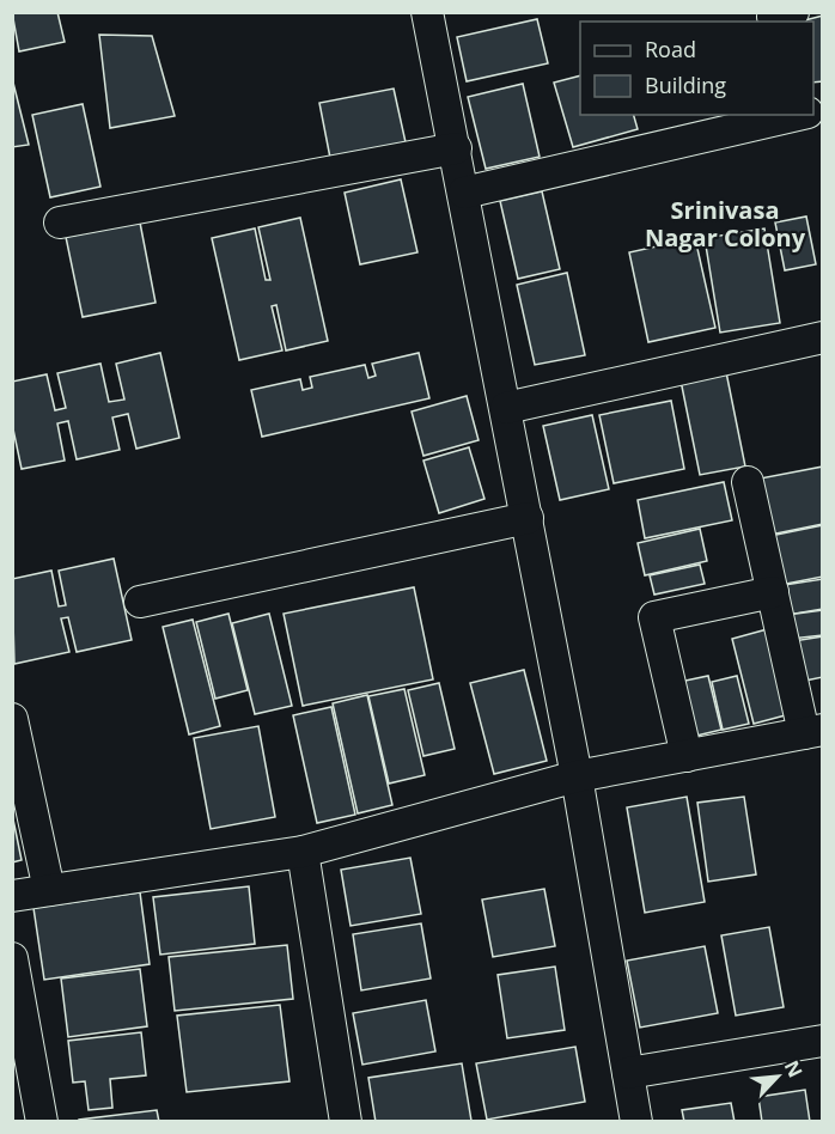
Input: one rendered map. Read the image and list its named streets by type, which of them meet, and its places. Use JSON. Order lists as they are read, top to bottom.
{
  "districts": ["Srinivasa Nagar Colony"],
  "legend": ["Road", "Building"],
  "north": "top right"
}
